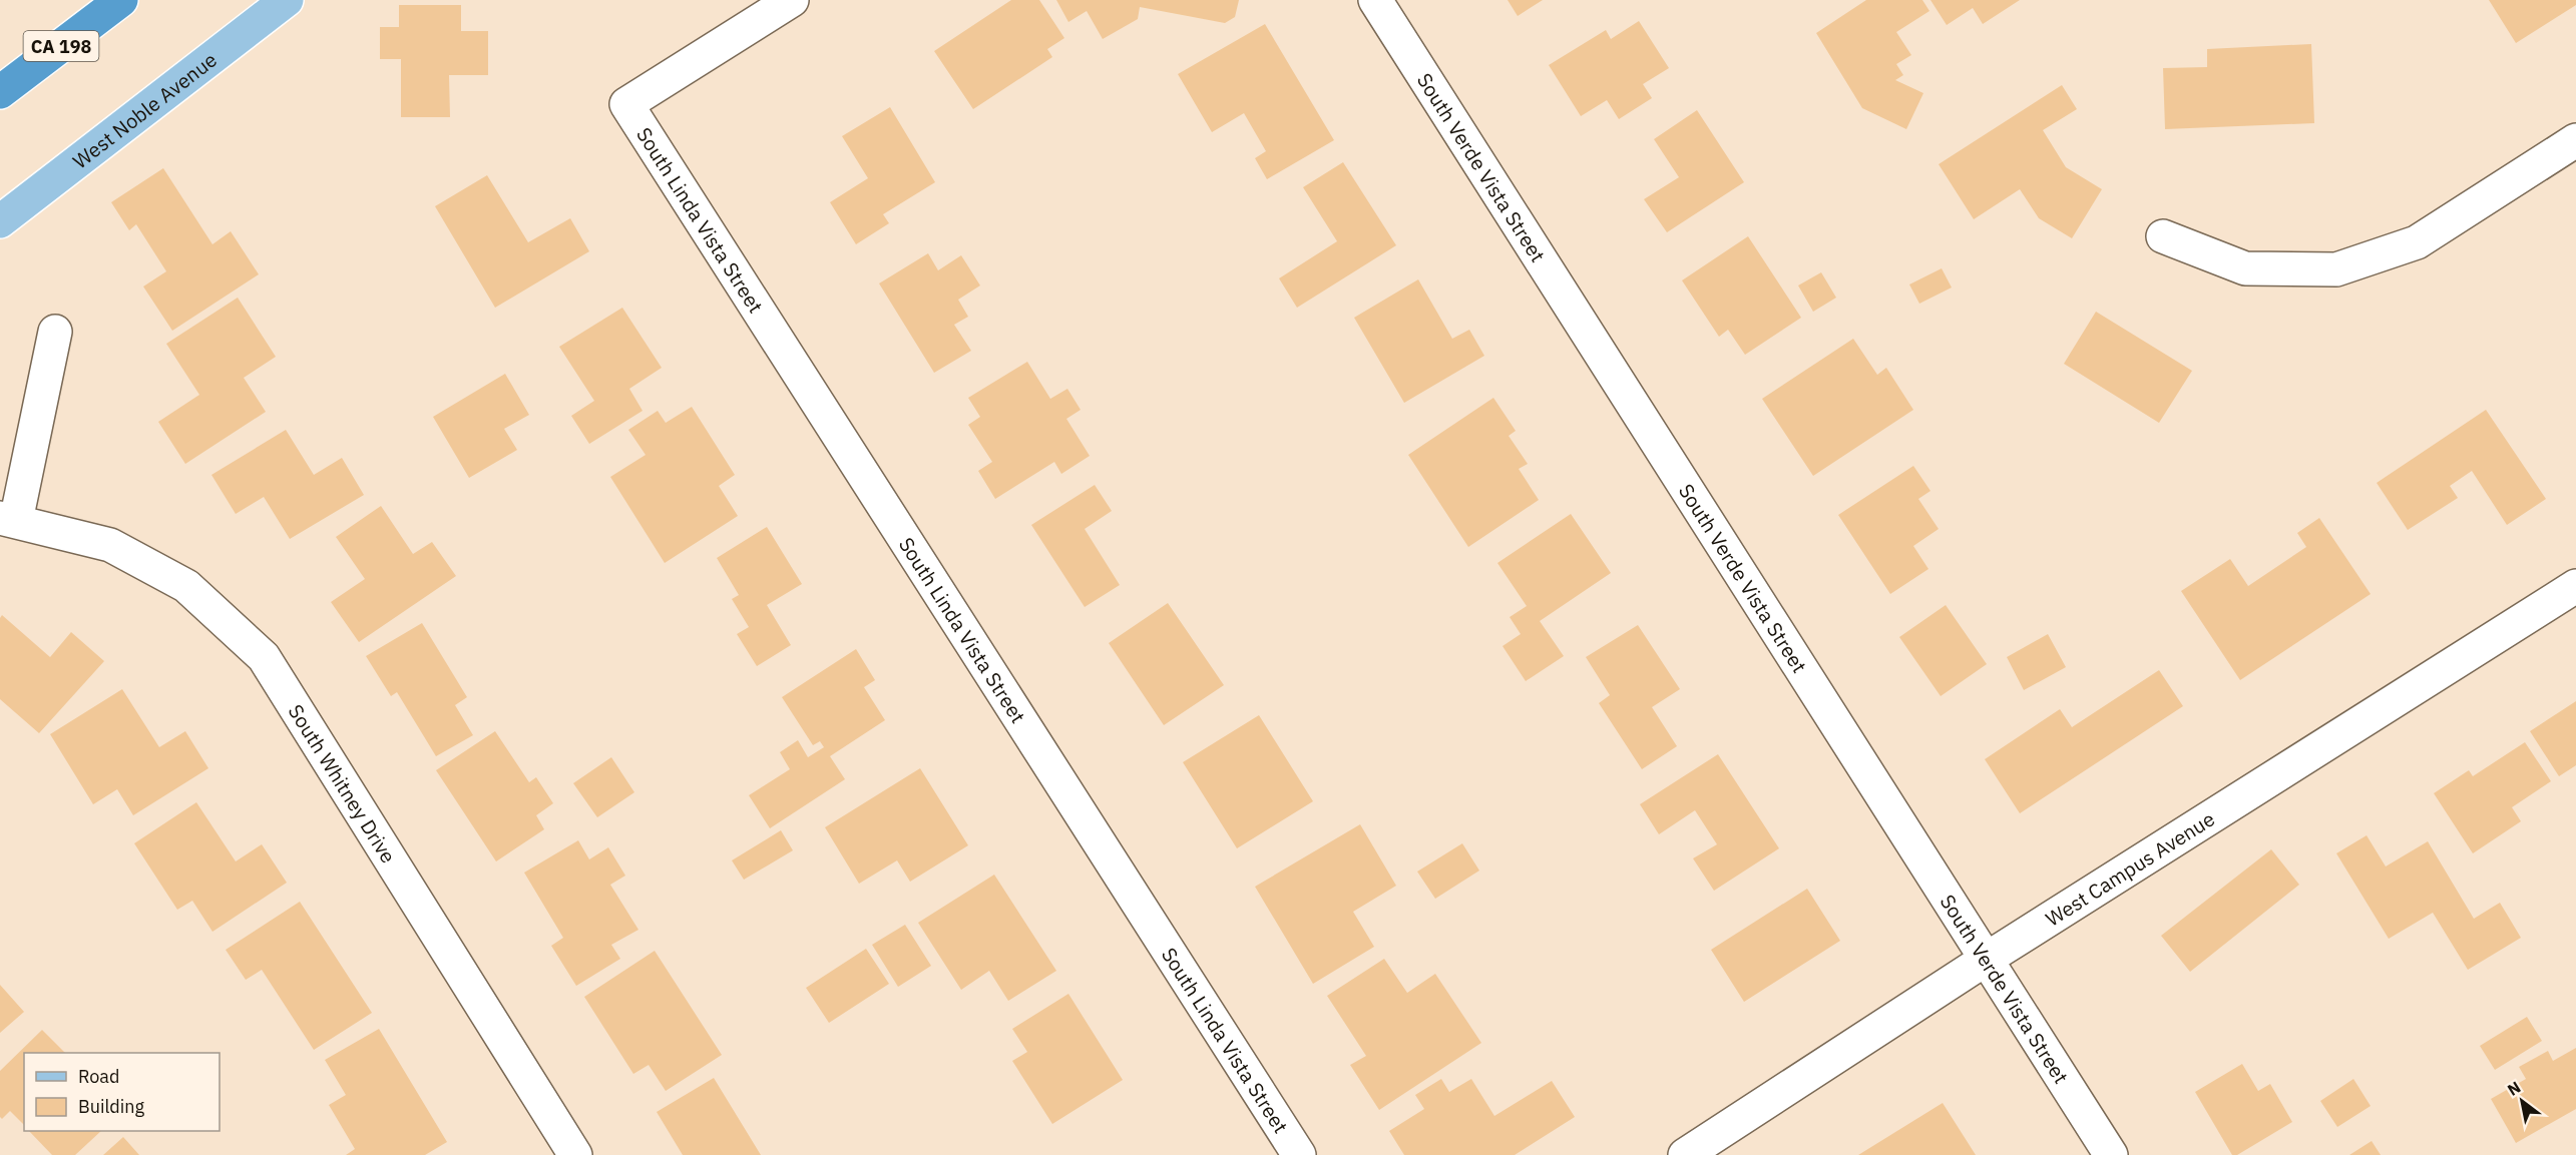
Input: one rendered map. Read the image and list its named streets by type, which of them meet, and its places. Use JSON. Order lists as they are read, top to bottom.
{
  "streets": {
    "highway": ["CA 198"],
    "main road": ["West Noble Avenue"],
    "street": [
      "South Verde Vista Street",
      "South Linda Vista Street",
      "South Whitney Drive",
      "West Campus Avenue"
    ]
  },
  "crossings": [
    ["South Verde Vista Street", "West Campus Avenue"]
  ],
  "legend": ["Road", "Building"],
  "north": "top left"
}
